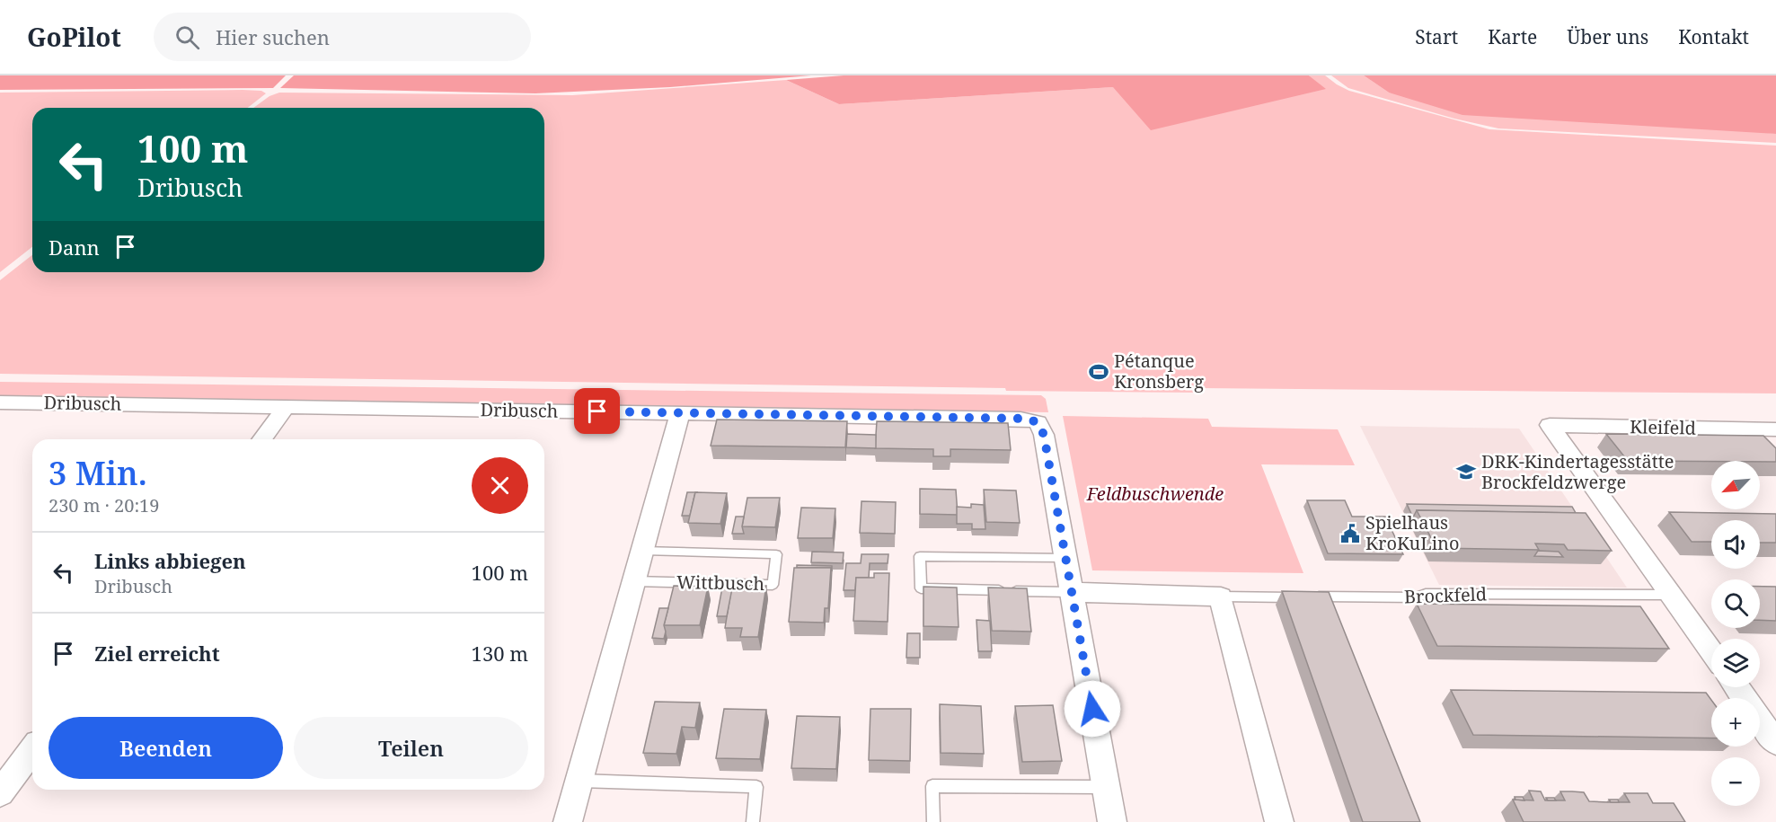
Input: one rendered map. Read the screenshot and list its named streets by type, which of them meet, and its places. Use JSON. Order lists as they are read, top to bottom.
{
  "streets": {
    "street": ["Dribusch", "Kleifeld"],
    "lane": ["Wittbusch", "Brockfeld"]
  },
  "crossings": [
    ["Kleifeld", "Brockfeld"]
  ],
  "parks": ["Feldbuschwende"],
  "places": {
    "sports": ["Pétanque Kronsberg"],
    "school or university": ["DRK-Kindertagesstätte Brockfeldzwerge"],
    "public building": ["Spielhaus KroKuLino"]
  },
  "north": "bottom left",
  "page": {
    "header": "GoPilot",
    "search": "Hier suchen",
    "nav": [
      "Start",
      "Karte",
      "Über uns",
      "Kontakt"
    ],
    "turn": ["100 m", "Dribusch"],
    "then": "Dann",
    "heading": ["3 Min.", "230 m · 20:19"],
    "map_buttons": ["+", "−"],
    "list": [
      {
        "name": "Links abbiegen",
        "note": "Dribusch",
        "value": "100 m"
      },
      {
        "name": "Ziel erreicht",
        "value": "130 m"
      }
    ],
    "buttons": ["Beenden", "Teilen"]
  }
}
